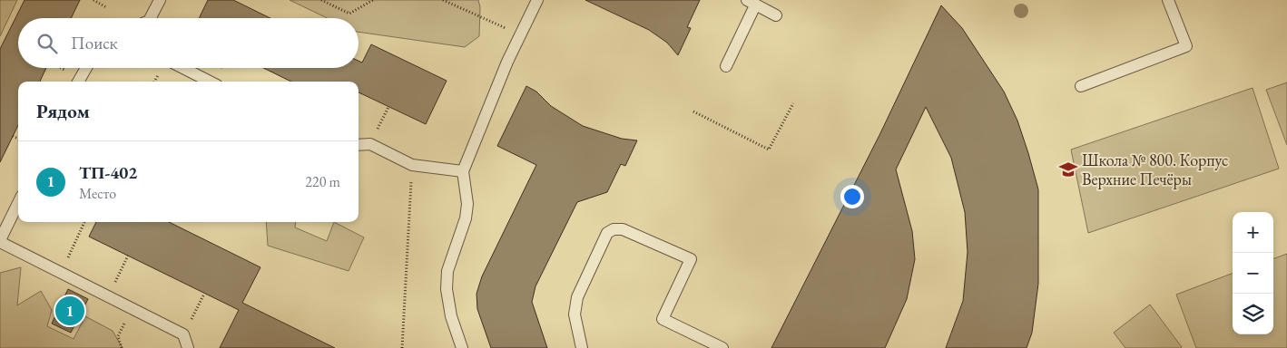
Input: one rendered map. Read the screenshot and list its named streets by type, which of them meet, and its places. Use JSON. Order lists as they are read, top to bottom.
{
  "places": {
    "school or university": ["Школа № 800. Корпус Верхние Печёры"]
  },
  "page": {
    "search": "Поиск",
    "heading": "Рядом",
    "list": [
      {
        "mark": "1",
        "name": "ТП-402",
        "note": "Место",
        "value": "220 m"
      }
    ],
    "map_buttons": ["+", "−"],
    "pins": "1"
  }
}
